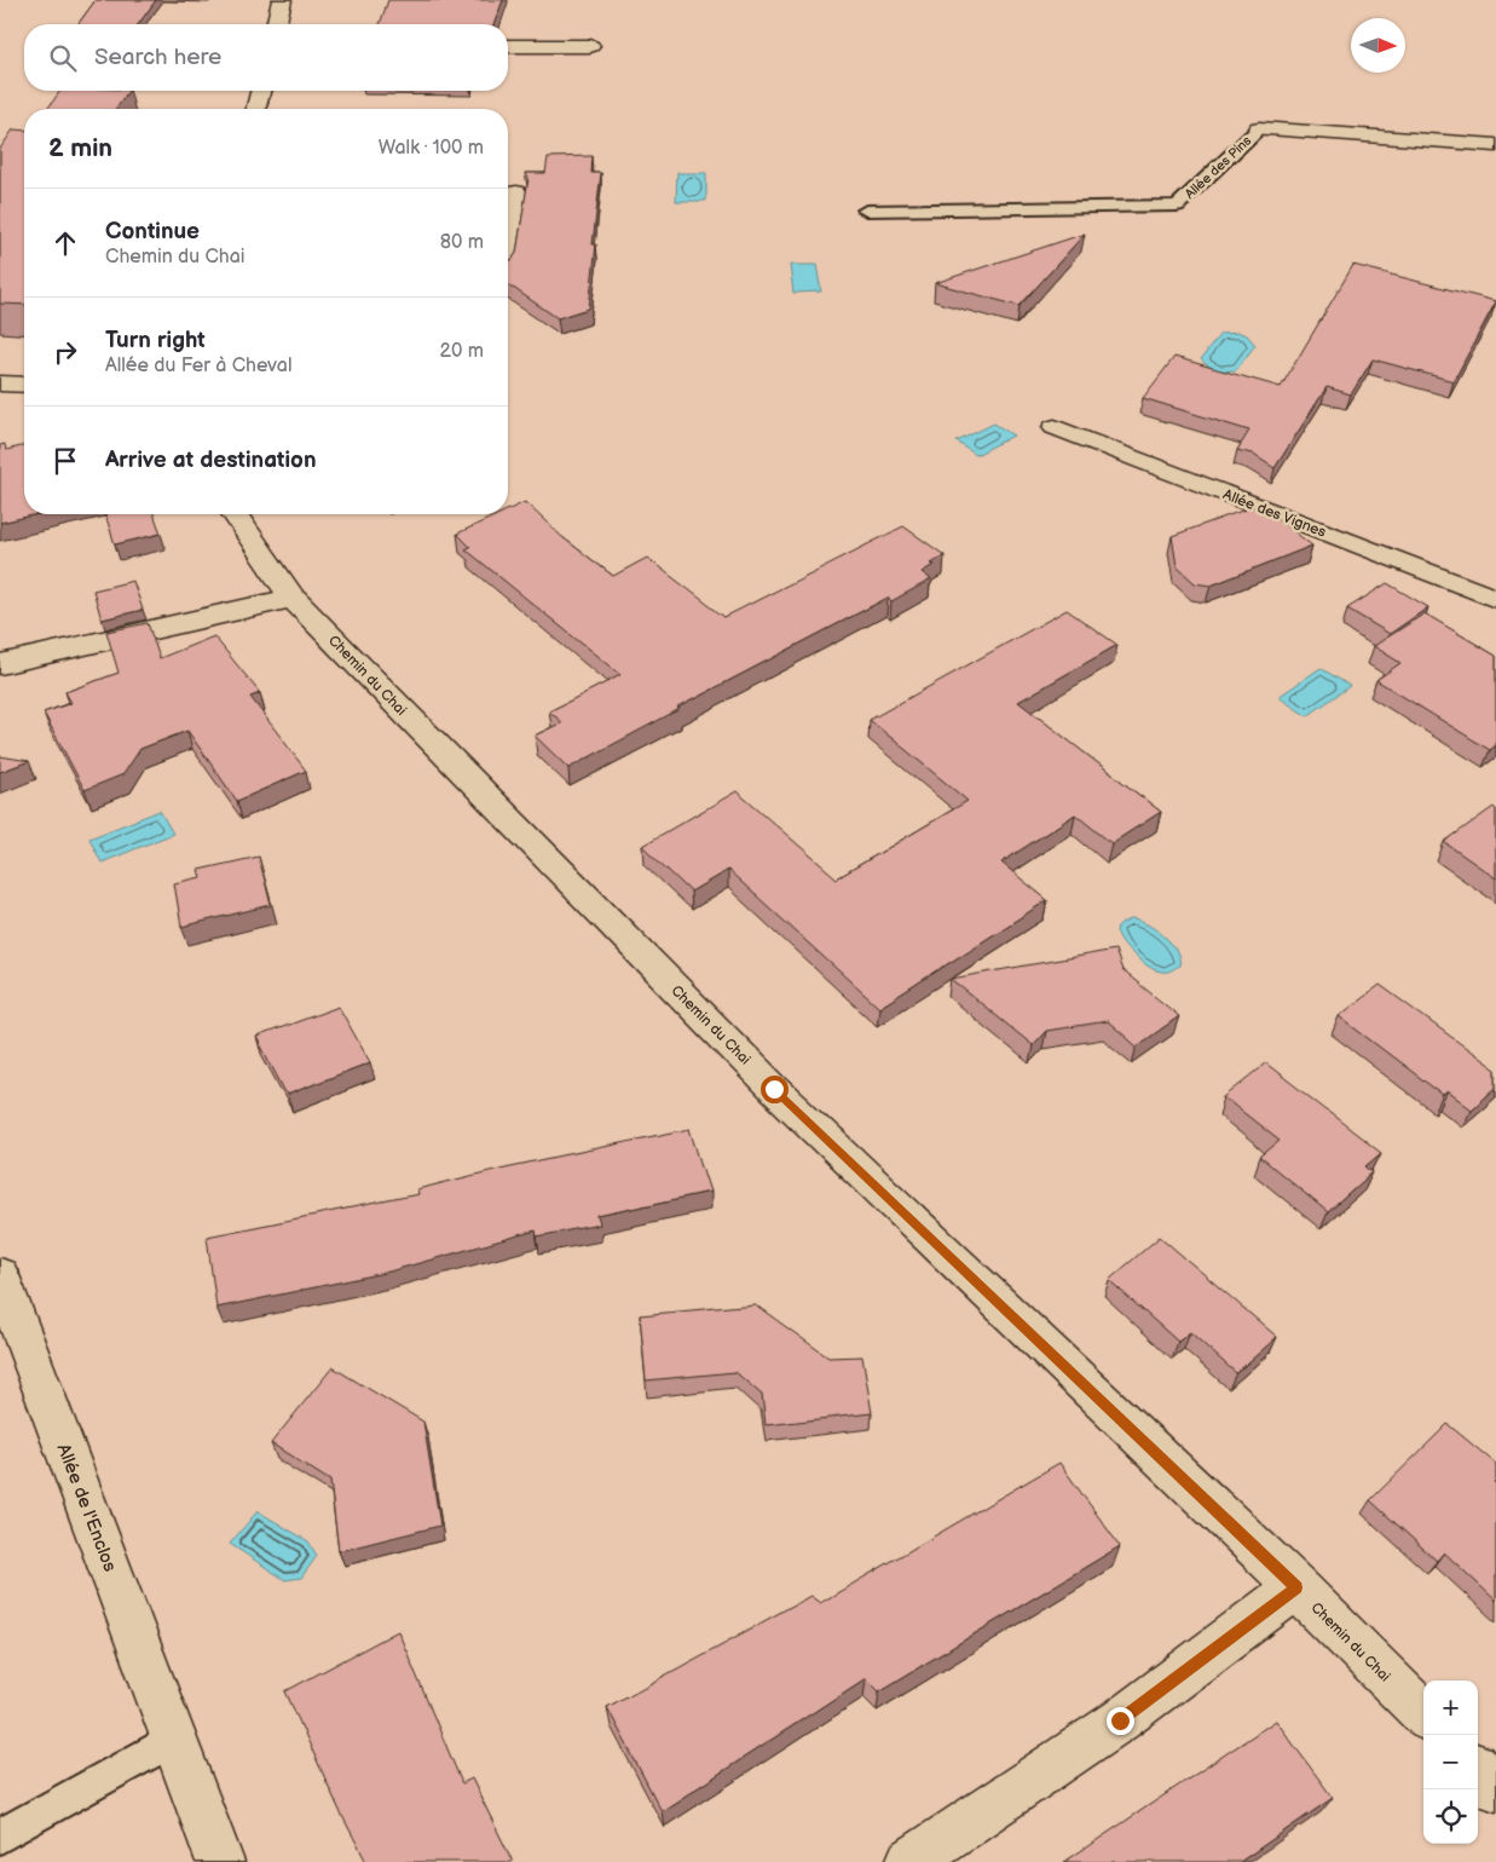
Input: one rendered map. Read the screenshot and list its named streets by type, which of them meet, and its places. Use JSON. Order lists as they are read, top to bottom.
{
  "streets": {
    "street": [
      "Allée des Pins",
      "Allée des Vignes",
      "Chemin du Chai",
      "Allée de l'Enclos"
    ]
  },
  "north": "right",
  "page": {
    "search": "Search here",
    "heading": ["2 min", "Walk · 100 m"],
    "list": [
      ["Continue", "Chemin du Chai", "80 m"],
      ["Turn right", "Allée du Fer à Cheval", "20 m"],
      "Arrive at destination"
    ],
    "map_buttons": ["+", "−"]
  }
}
